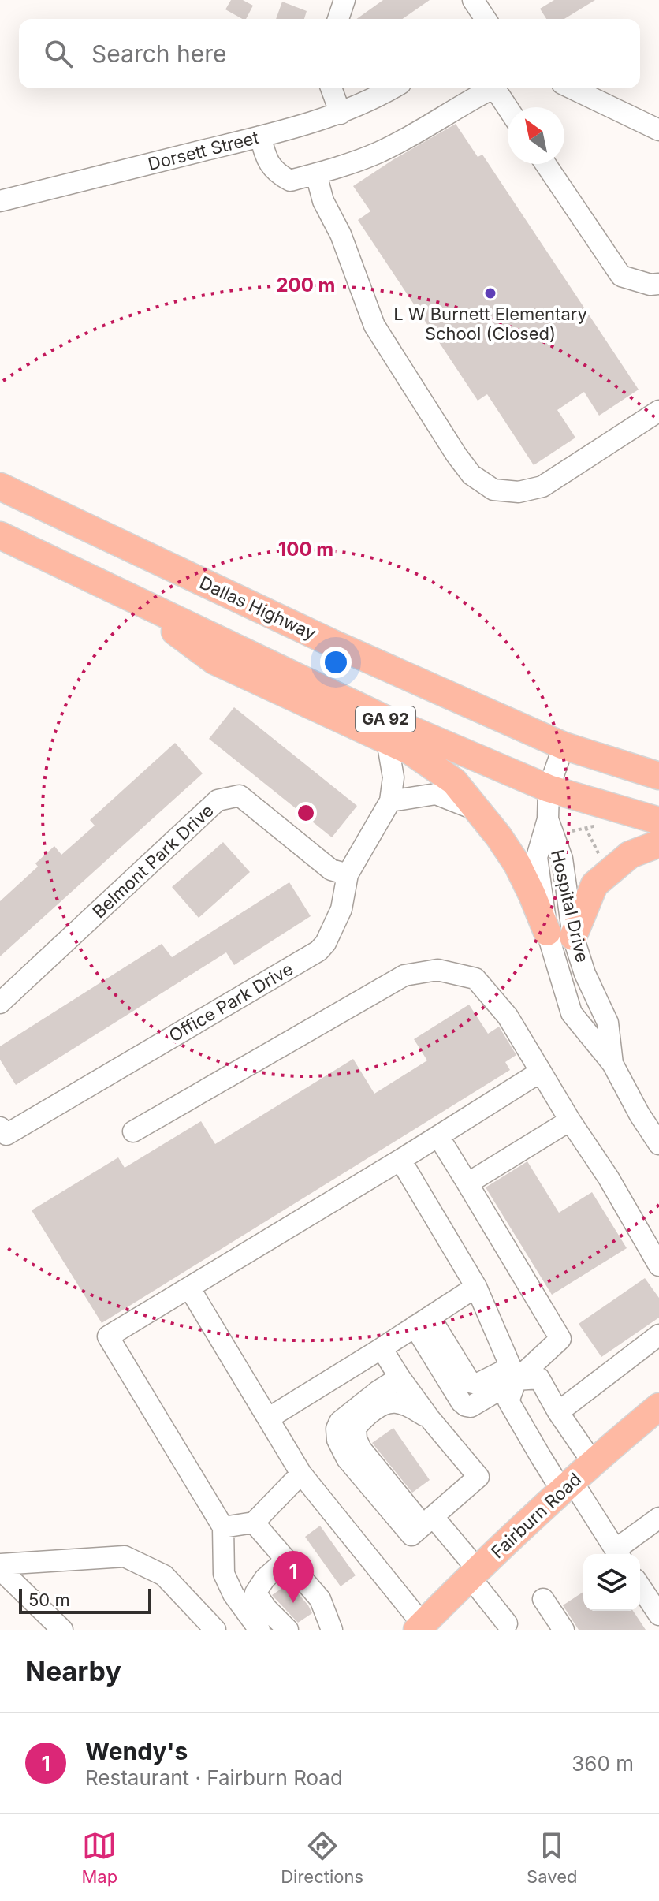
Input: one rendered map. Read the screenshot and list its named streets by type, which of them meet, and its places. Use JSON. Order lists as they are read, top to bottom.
{
  "streets": {
    "main road": ["Dallas Highway", "GA 92", "Fairburn Road"],
    "street": [
      "Dorsett Street",
      "Belmont Park Drive",
      "Hospital Drive",
      "Office Park Drive"
    ]
  },
  "crossings": [
    ["Dallas Highway", "Hospital Drive"],
    ["GA 92", "Hospital Drive"],
    ["Belmont Park Drive", "Office Park Drive"]
  ],
  "places": ["L W Burnett Elementary School (Closed)"],
  "scale_bar": "50 m",
  "north": "top left",
  "page": {
    "search": "Search here",
    "pins": "1",
    "scale": "50 m",
    "heading": "Nearby",
    "list": [
      {
        "mark": "1",
        "name": "Wendy's",
        "note": "Restaurant · Fairburn Road",
        "value": "360 m"
      }
    ],
    "nav": ["Map", "Directions", "Saved"]
  },
  "rings": ["200 m", "100 m"]
}
